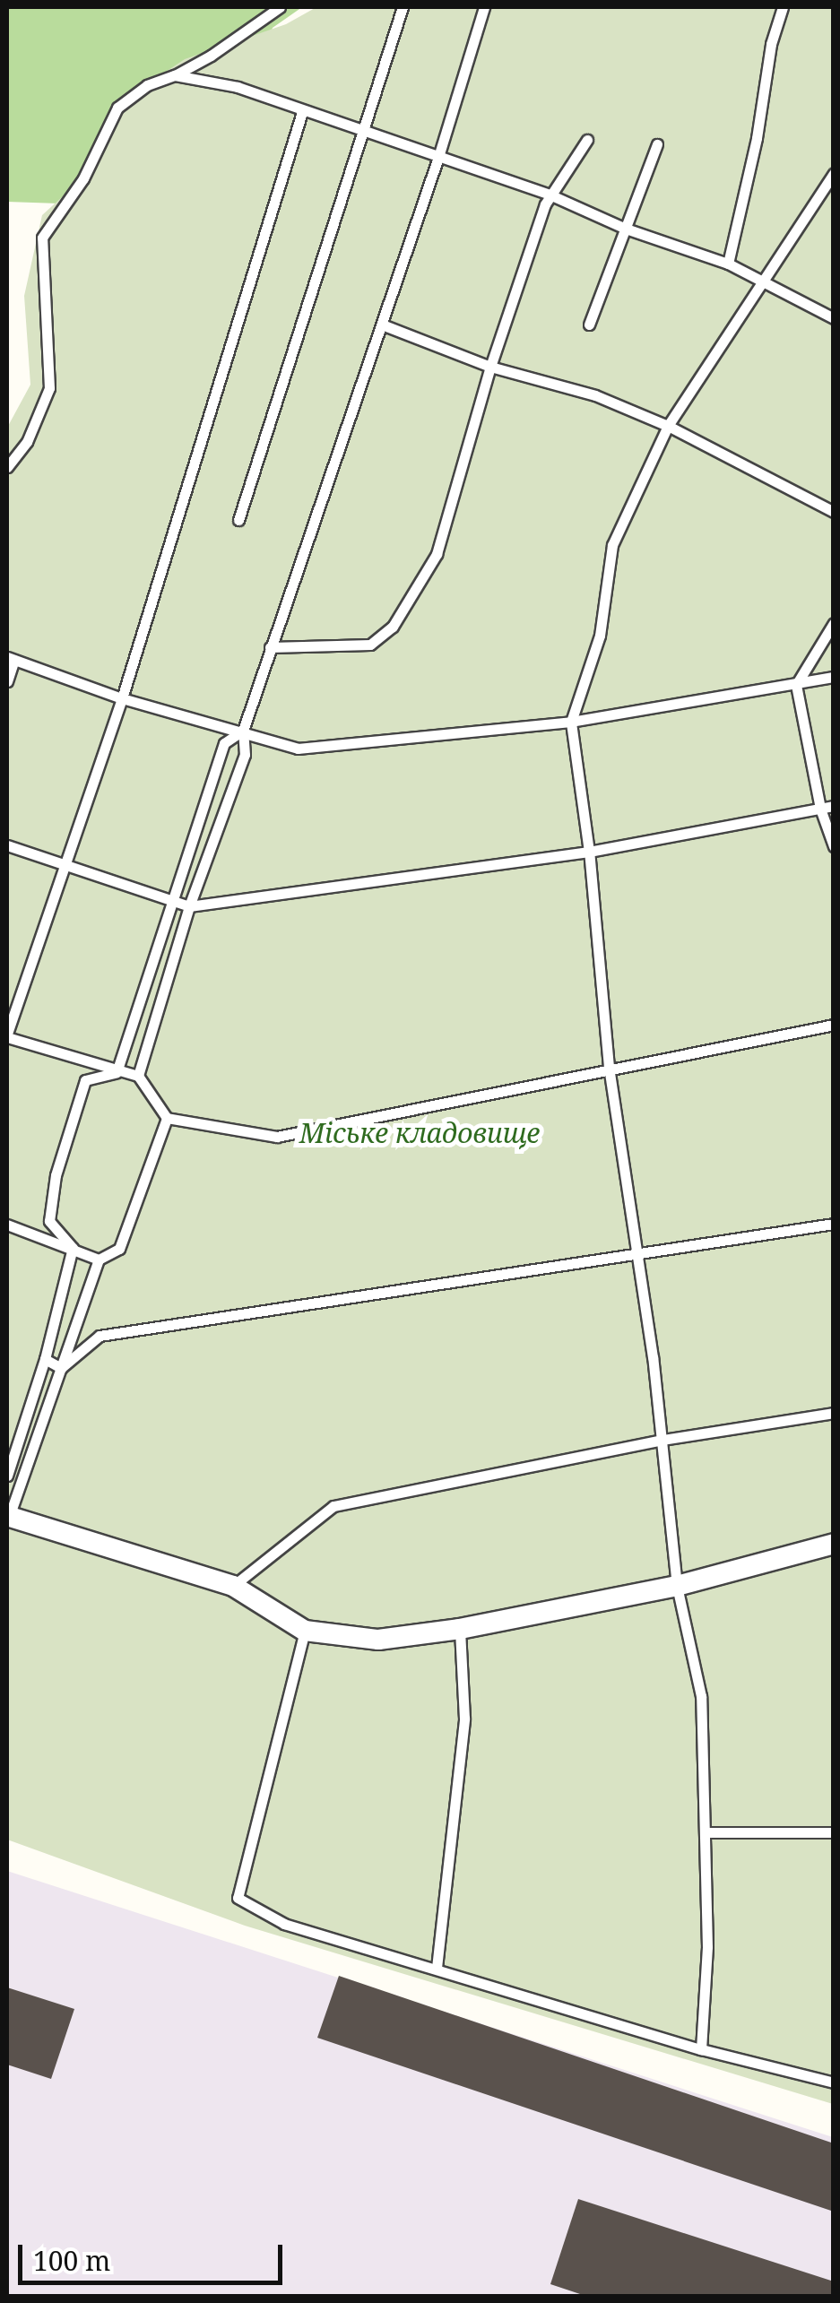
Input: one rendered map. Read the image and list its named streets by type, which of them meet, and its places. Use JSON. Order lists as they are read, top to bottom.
{
  "parks": ["Міське кладовище"],
  "scale_bar": "100 m"
}
